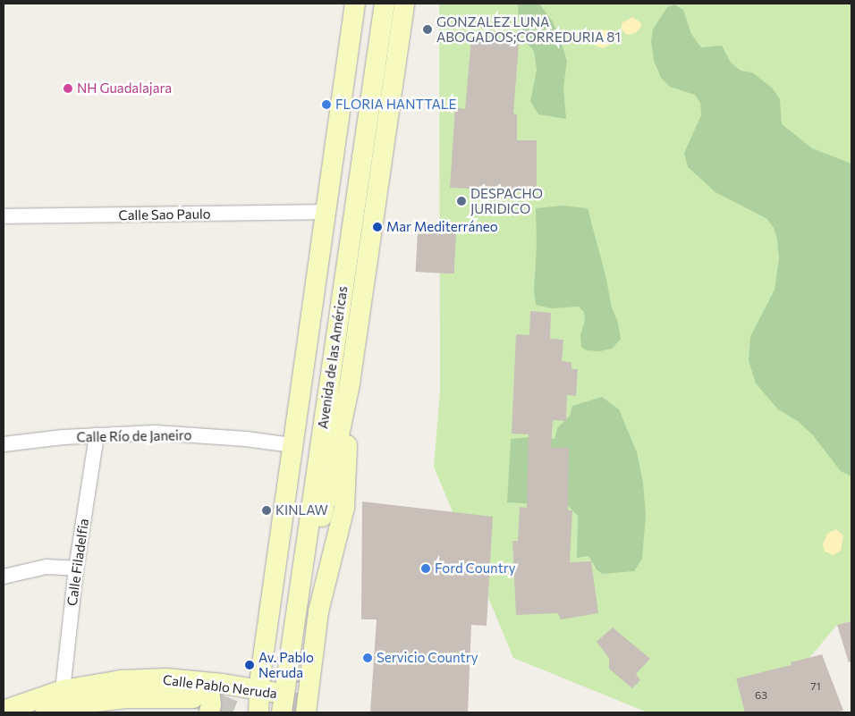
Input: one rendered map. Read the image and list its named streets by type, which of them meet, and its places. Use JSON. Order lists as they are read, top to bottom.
{
  "streets": {
    "main road": ["Avenida de las Américas", "Calle Pablo Neruda"],
    "street": ["Calle Sao Paulo", "Calle Río de Janeiro", "Calle Filadelfia"]
  },
  "crossings": [
    ["Calle Sao Paulo", "Avenida de las Américas"],
    ["Avenida de las Américas", "Calle Río de Janeiro"],
    ["Avenida de las Américas", "Calle Pablo Neruda"],
    ["Calle Río de Janeiro", "Calle Filadelfia"],
    ["Calle Filadelfia", "Calle Pablo Neruda"]
  ],
  "places": [
    "GONZALEZ LUNA ABOGADOS;CORREDURIA 81",
    "NH Guadalajara",
    "FLORIA HANTTALE",
    "DESPACHO JURIDICO",
    "Mar Mediterráneo",
    "KINLAW",
    "Ford Country",
    "Servicio Country",
    "Av. Pablo Neruda"
  ],
  "house_numbers": ["71", "63"]
}
